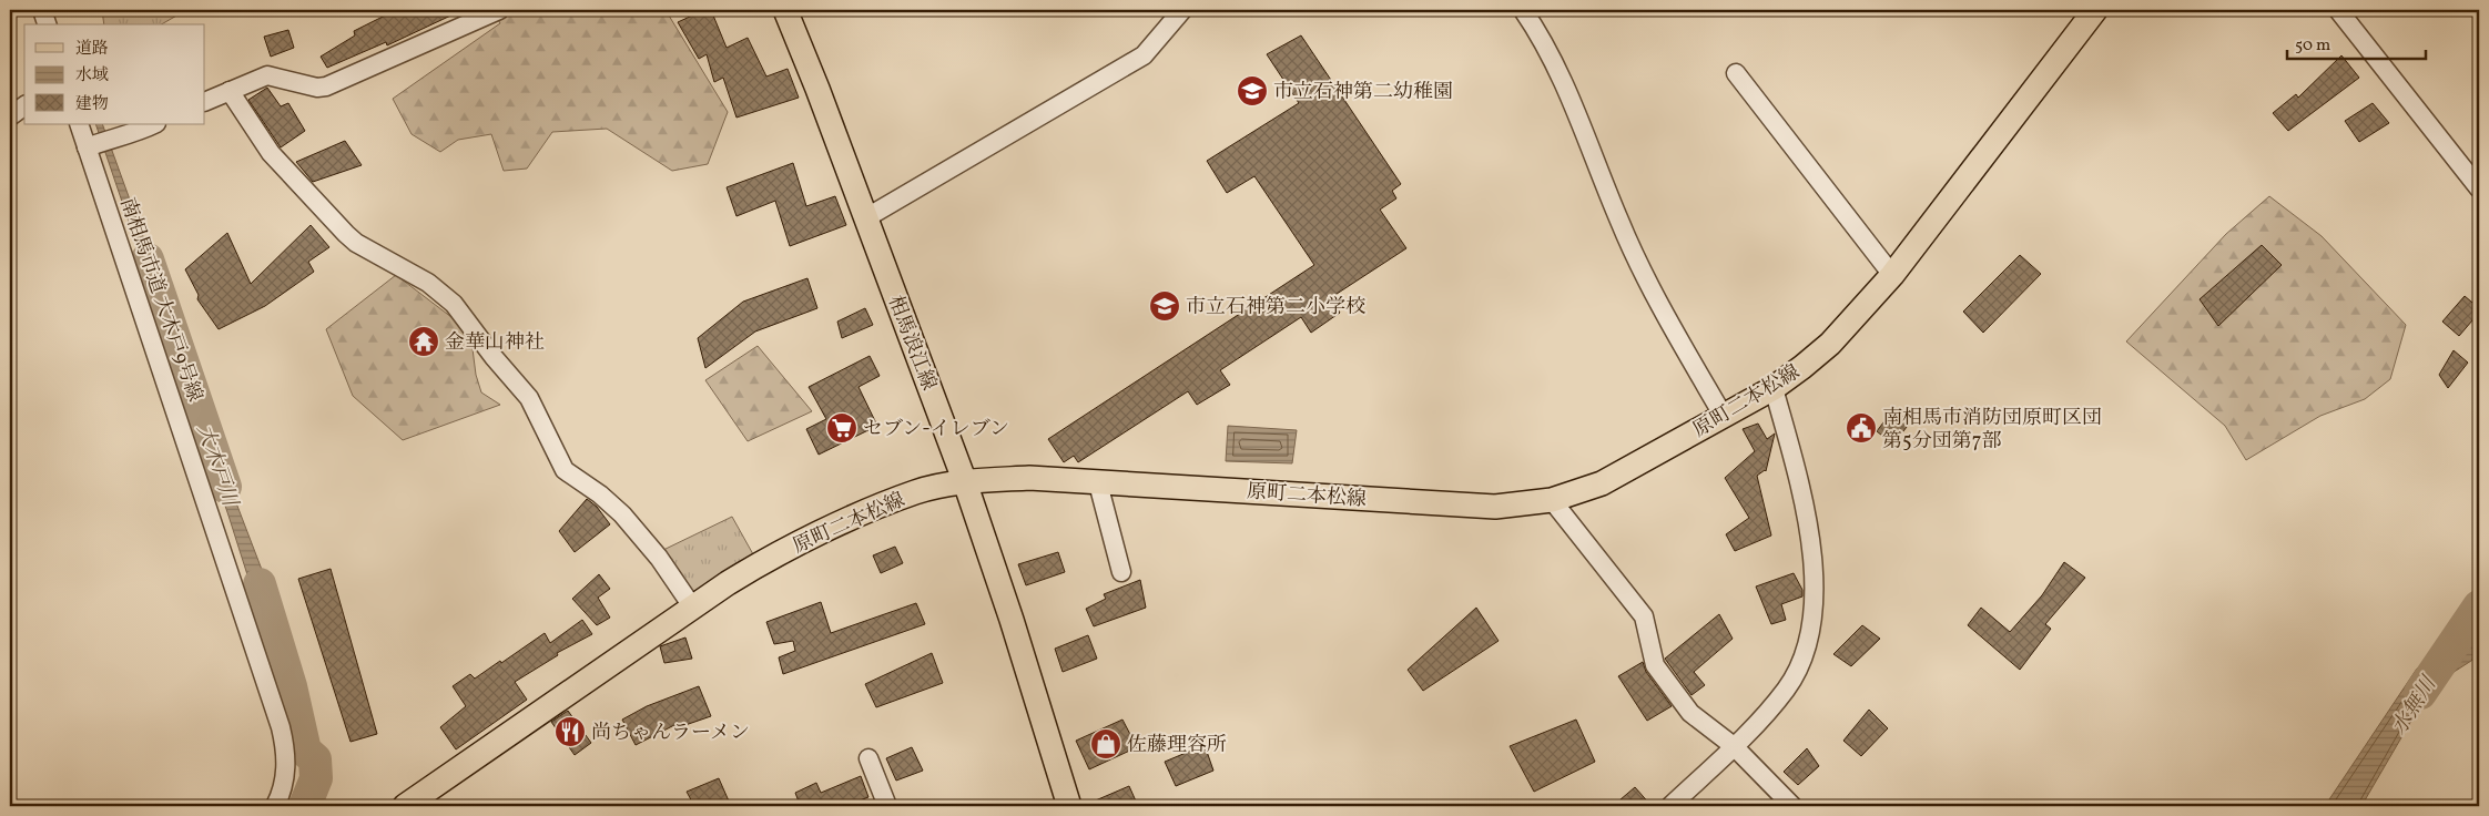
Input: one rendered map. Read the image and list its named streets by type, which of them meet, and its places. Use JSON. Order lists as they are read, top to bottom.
{
  "streets": {
    "main road": ["相馬浪江線", "原町二本松線"],
    "street": ["南相馬市道 大木戸9号線"]
  },
  "crossings": [
    ["相馬浪江線", "原町二本松線"]
  ],
  "water": ["大木戸川", "水無川"],
  "places": {
    "school or university": ["市立石神第二幼稚園", "市立石神第二小学校"],
    "temple": ["金華山神社"],
    "supermarket": ["セブン-イレブン"],
    "public building": ["南相馬市消防団原町区団 第5分団第7部"],
    "restaurant": ["尚ちゃんラーメン"],
    "shop": ["佐藤理容所"]
  },
  "legend": ["道路", "水域", "建物"],
  "scale_bar": "50 m"
}
